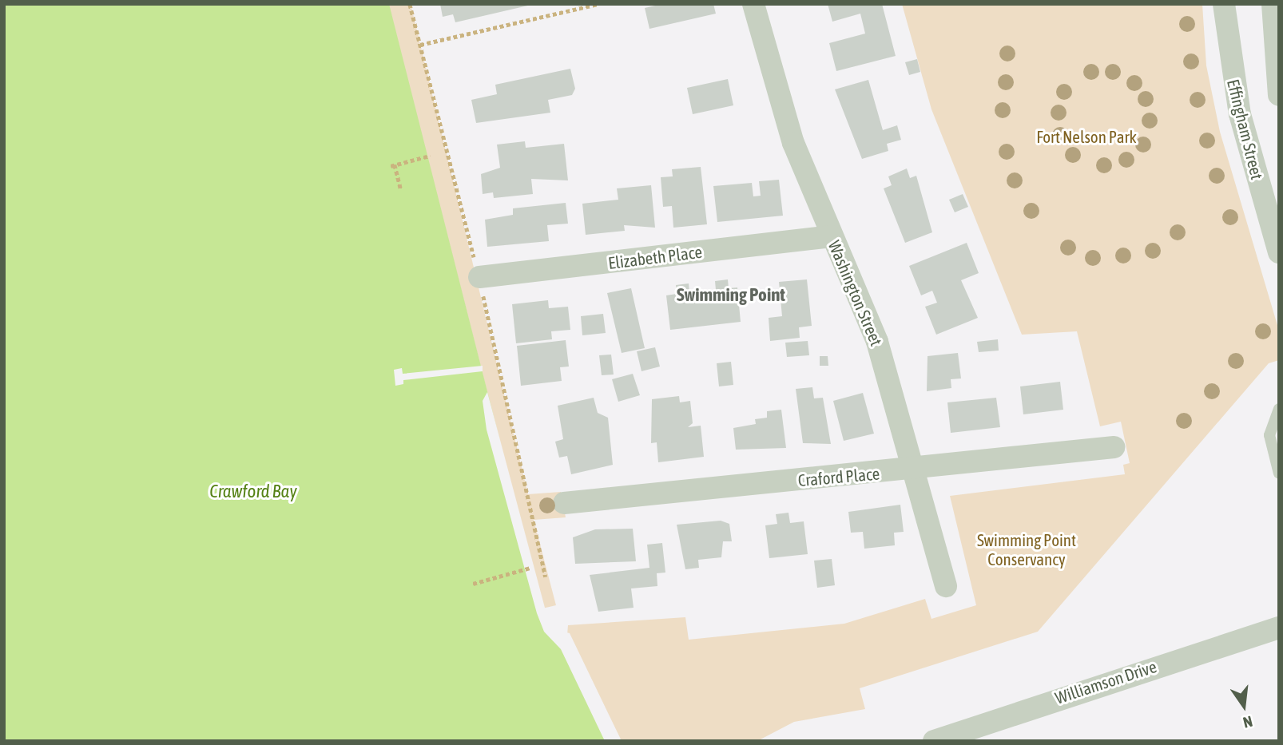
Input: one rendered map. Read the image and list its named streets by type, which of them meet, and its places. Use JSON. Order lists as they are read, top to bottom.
{
  "streets": {
    "street": [
      "Effingham Street",
      "Elizabeth Place",
      "Washington Street",
      "Craford Place",
      "Williamson Drive"
    ]
  },
  "crossings": [
    ["Elizabeth Place", "Washington Street"],
    ["Washington Street", "Craford Place"]
  ],
  "districts": ["Swimming Point"],
  "water": ["Crawford Bay"],
  "parks": ["Fort Nelson Park", "Swimming Point Conservancy"],
  "north": "bottom"
}
